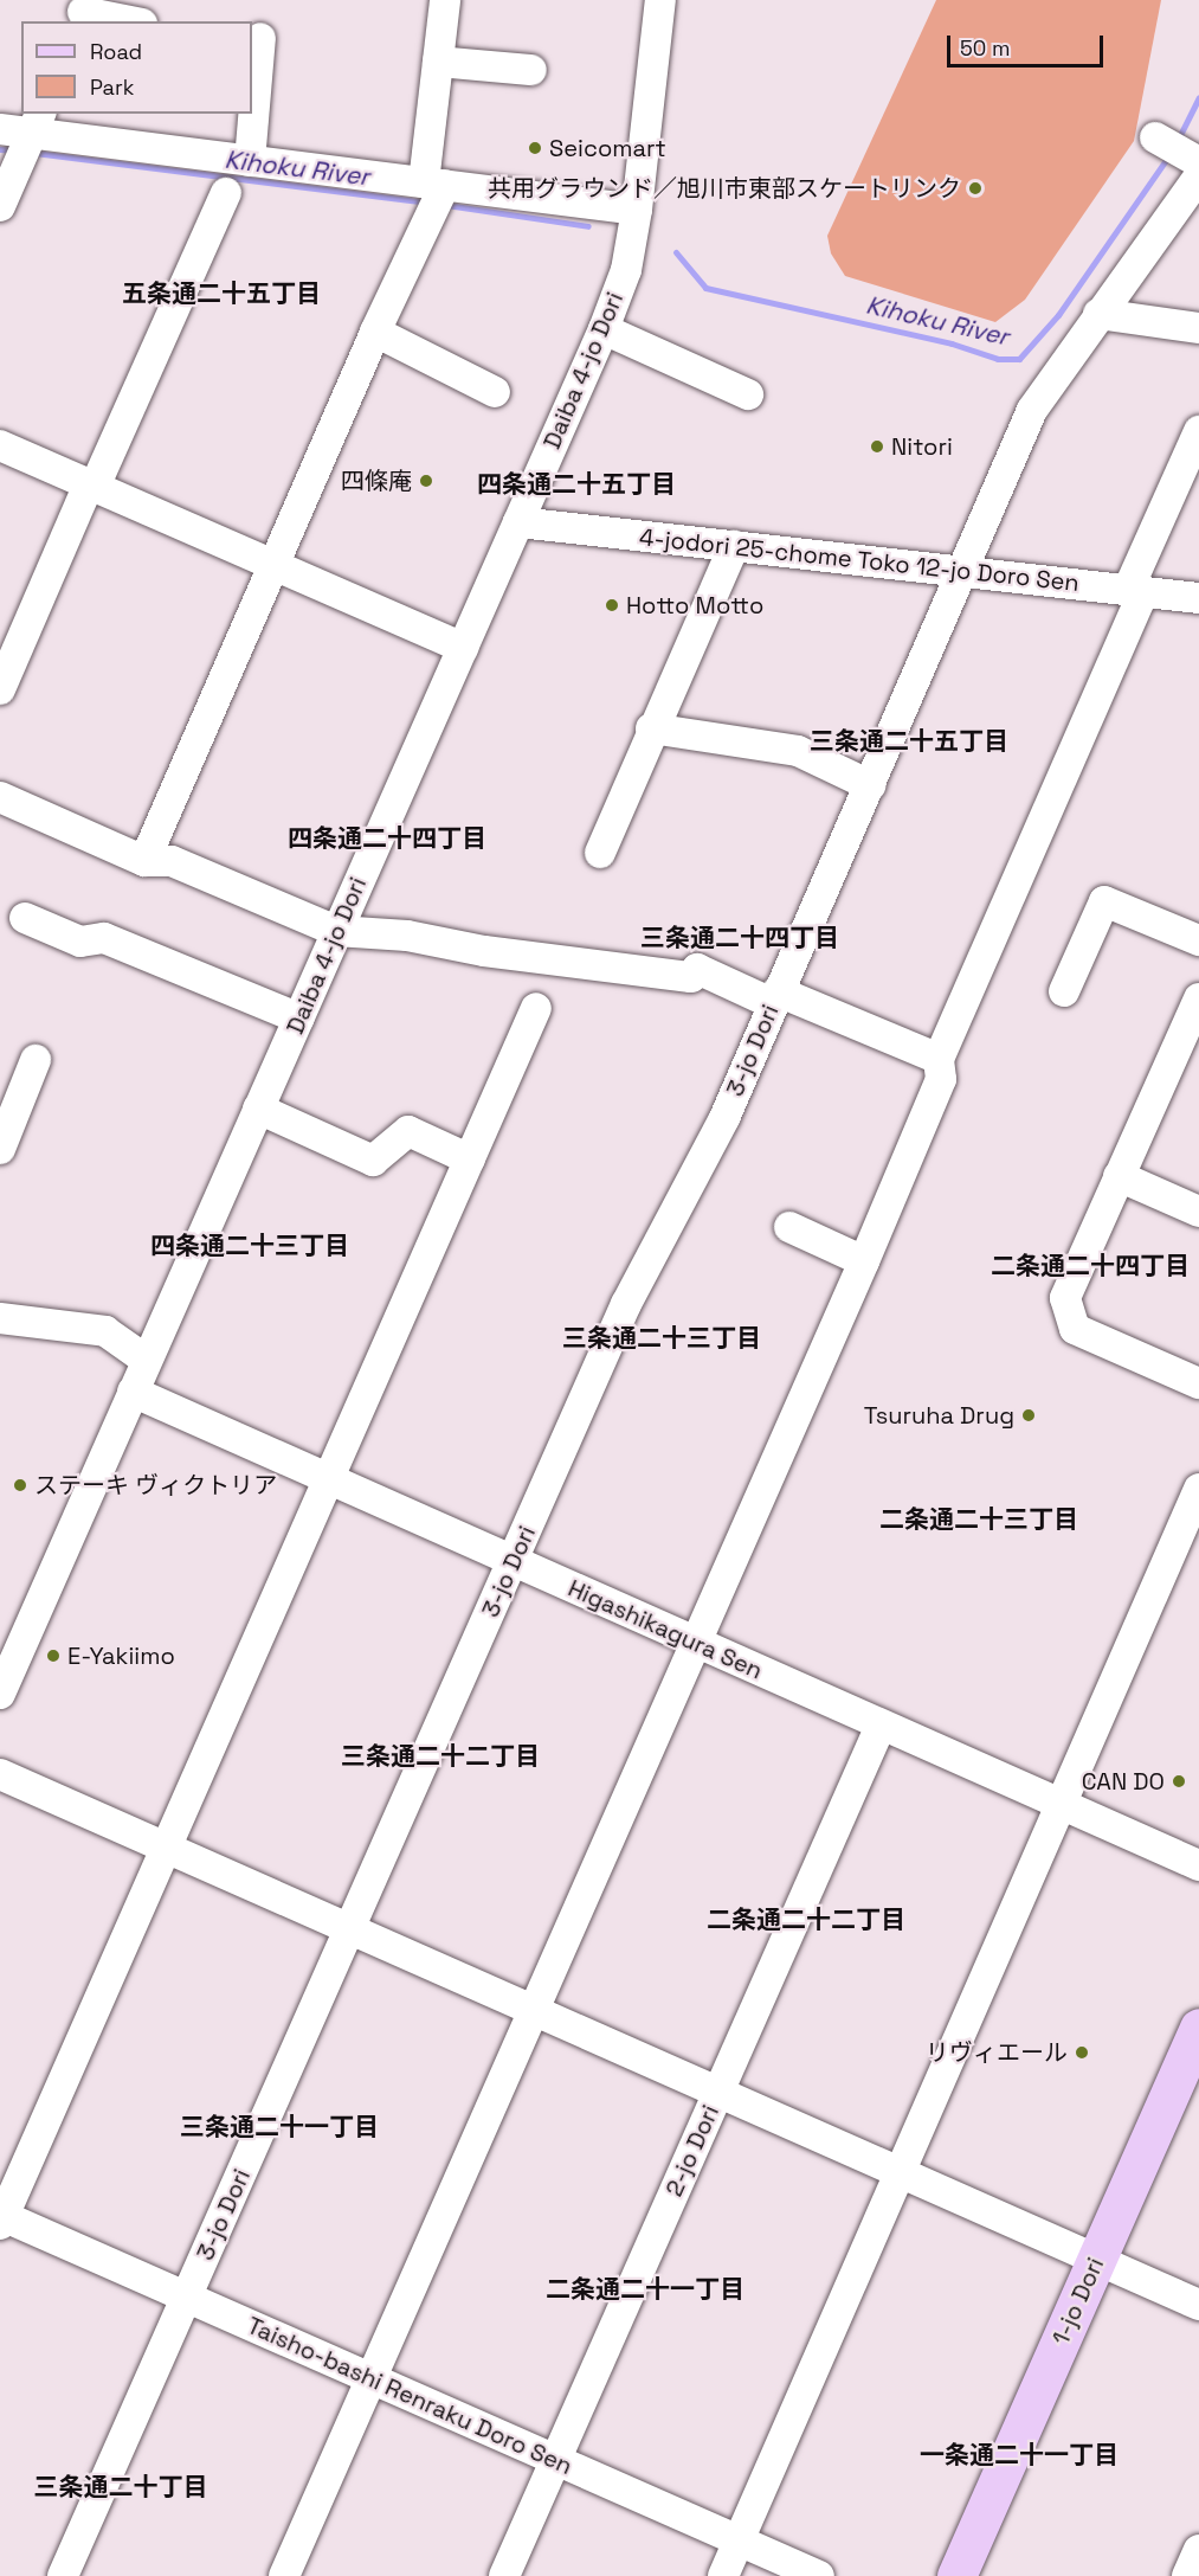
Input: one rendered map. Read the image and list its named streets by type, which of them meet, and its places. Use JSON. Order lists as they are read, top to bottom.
{
  "streets": {
    "main road": ["1-jo Dori"],
    "street": [
      "Daiba 4-jo Dori",
      "4-jodori 25-chome Toko 12-jo Doro Sen",
      "3-jo Dori",
      "Higashikagura Sen",
      "2-jo Dori",
      "Taisho-bashi Renraku Doro Sen"
    ]
  },
  "crossings": [
    ["Daiba 4-jo Dori", "4-jodori 25-chome Toko 12-jo Doro Sen"],
    ["Daiba 4-jo Dori", "Higashikagura Sen"],
    ["4-jodori 25-chome Toko 12-jo Doro Sen", "3-jo Dori"],
    ["3-jo Dori", "Higashikagura Sen"],
    ["3-jo Dori", "Taisho-bashi Renraku Doro Sen"],
    ["Higashikagura Sen", "2-jo Dori"],
    ["2-jo Dori", "Taisho-bashi Renraku Doro Sen"]
  ],
  "districts": [
    "五条通二十五丁目",
    "四条通二十五丁目",
    "三条通二十五丁目",
    "四条通二十四丁目",
    "三条通二十四丁目",
    "四条通二十三丁目",
    "二条通二十四丁目",
    "三条通二十三丁目",
    "二条通二十三丁目",
    "三条通二十二丁目",
    "二条通二十二丁目",
    "三条通二十一丁目",
    "二条通二十一丁目",
    "一条通二十一丁目",
    "三条通二十丁目"
  ],
  "water": ["Kihoku River"],
  "places": [
    "Seicomart",
    "共用グラウンド／旭川市東部スケートリンク",
    "Nitori",
    "四條庵",
    "Hotto Motto",
    "Tsuruha Drug",
    "ステーキ ヴィクトリア",
    "E-Yakiimo",
    "CAN DO",
    "リヴィエール"
  ],
  "legend": ["Road", "Park"],
  "scale_bar": "50 m"
}
